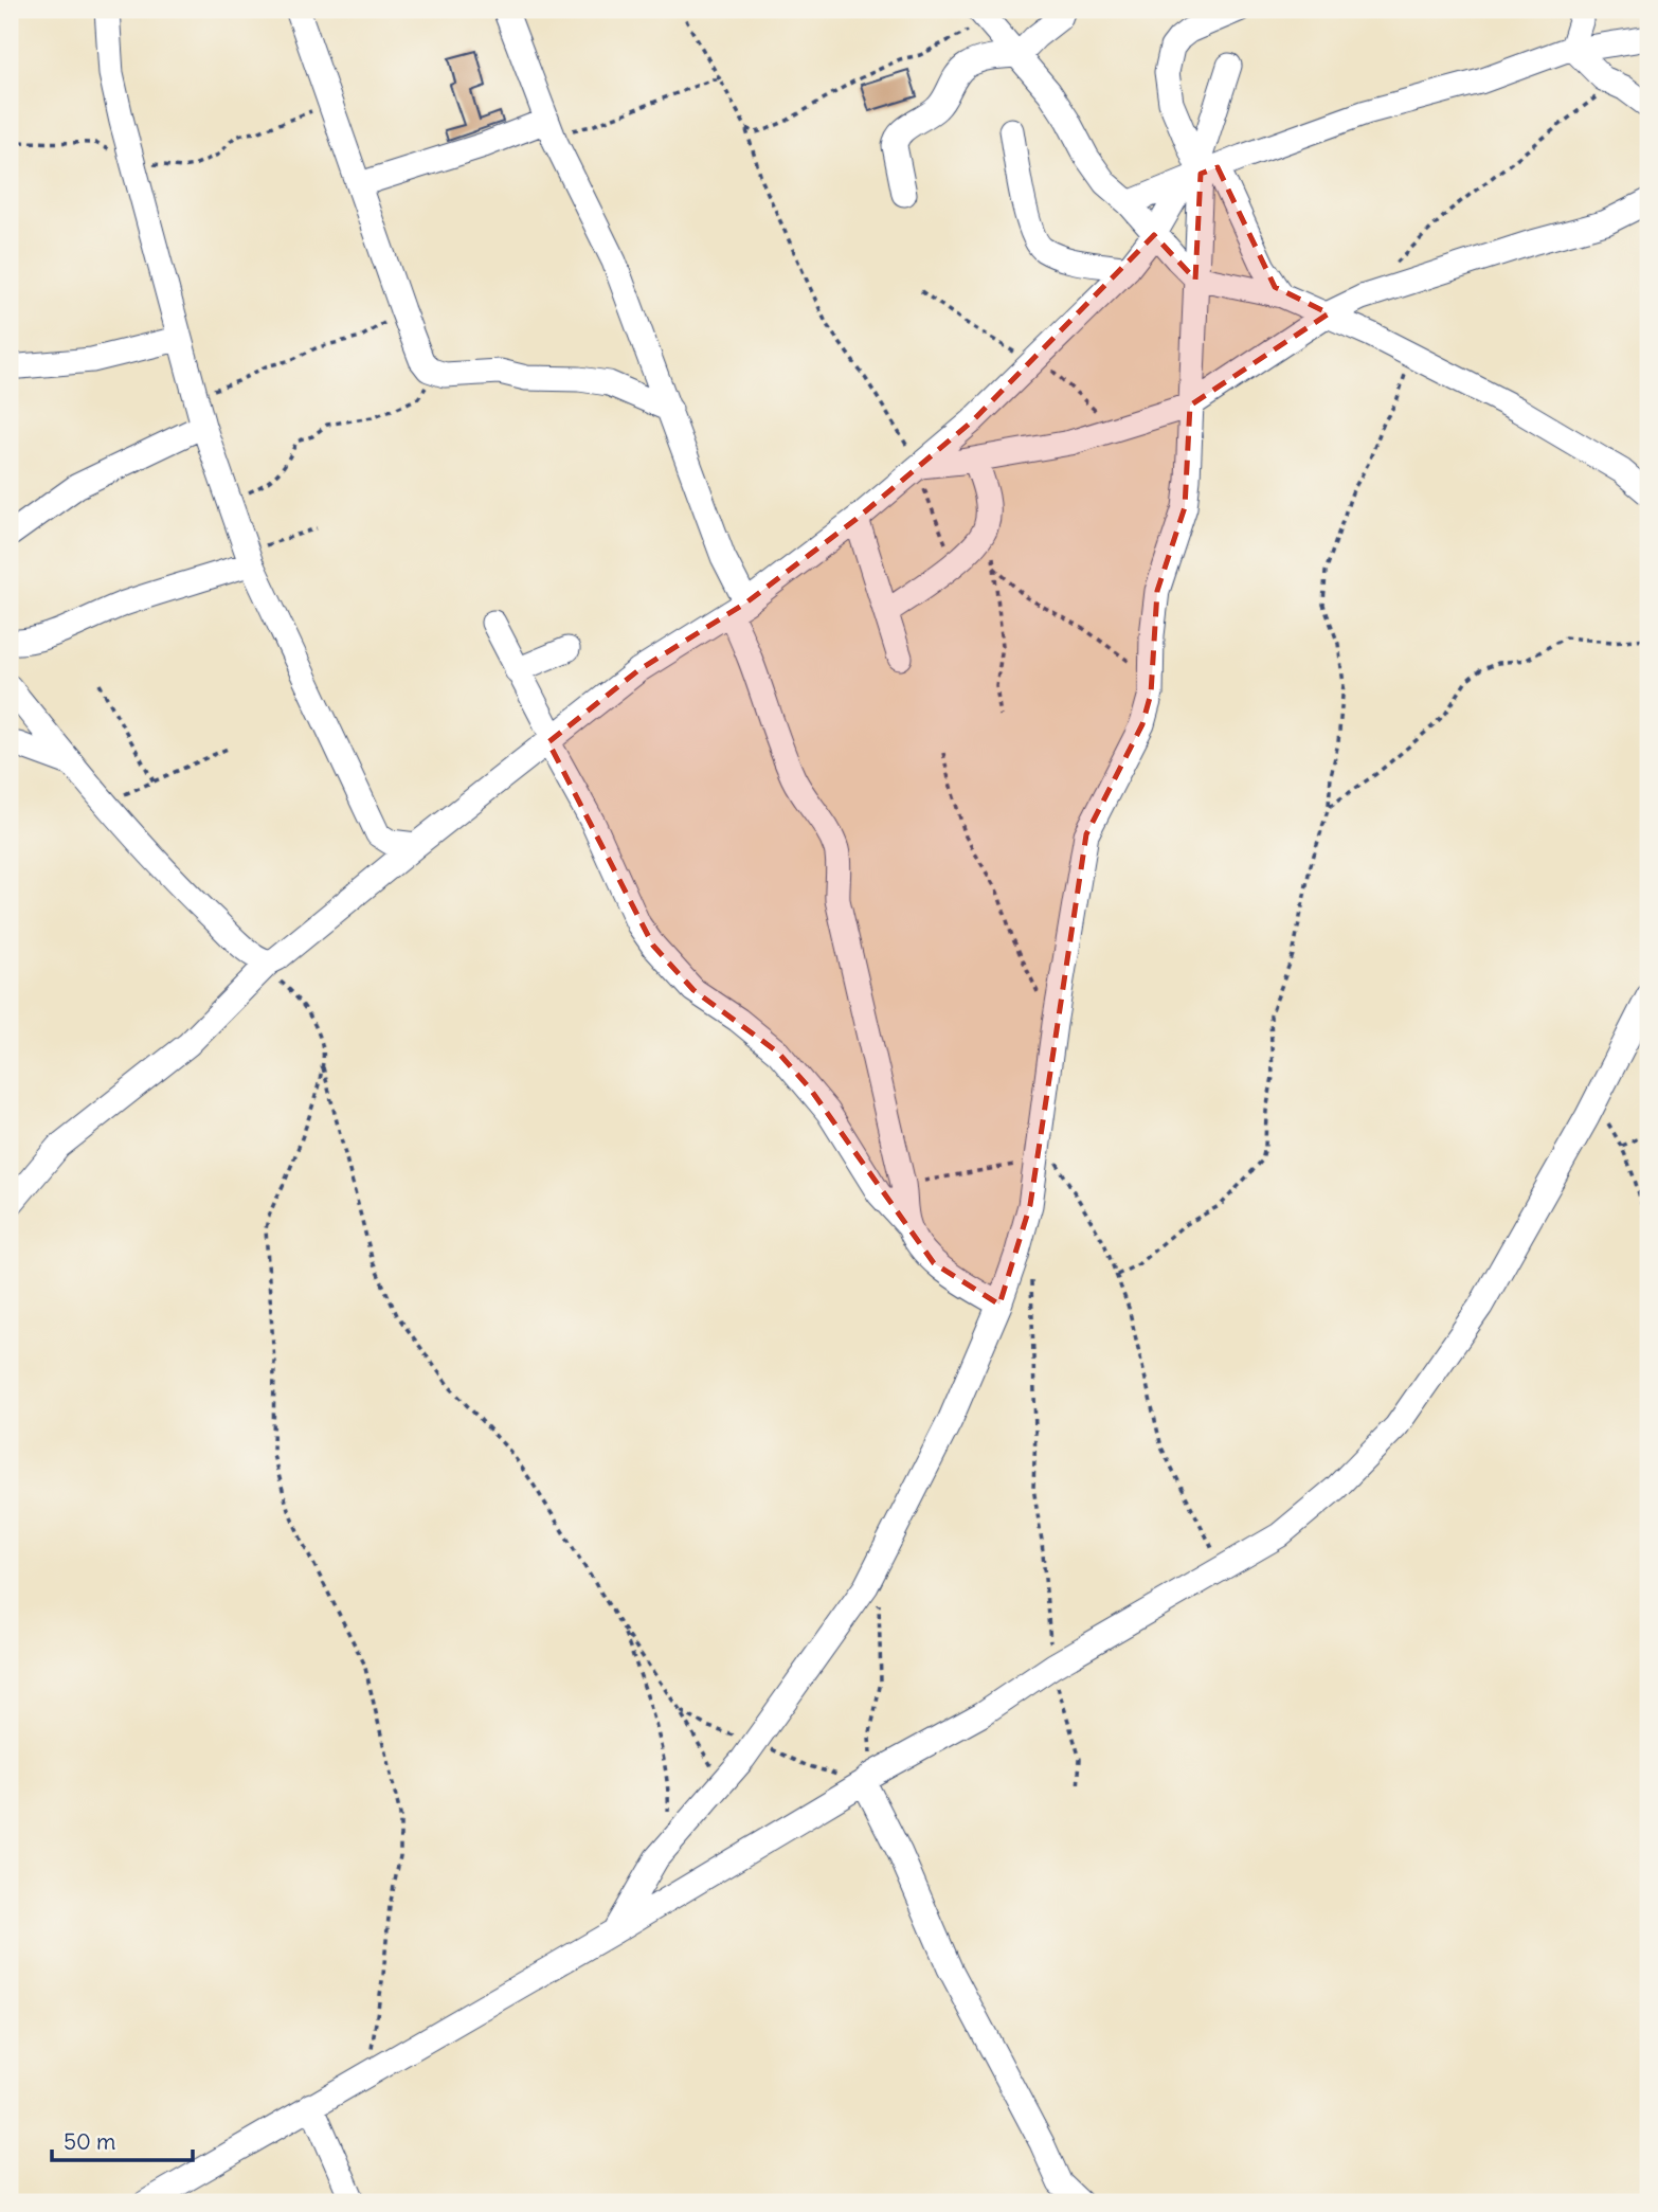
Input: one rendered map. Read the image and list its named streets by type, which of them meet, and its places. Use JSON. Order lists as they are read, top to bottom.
{
  "scale_bar": "50 m"
}
